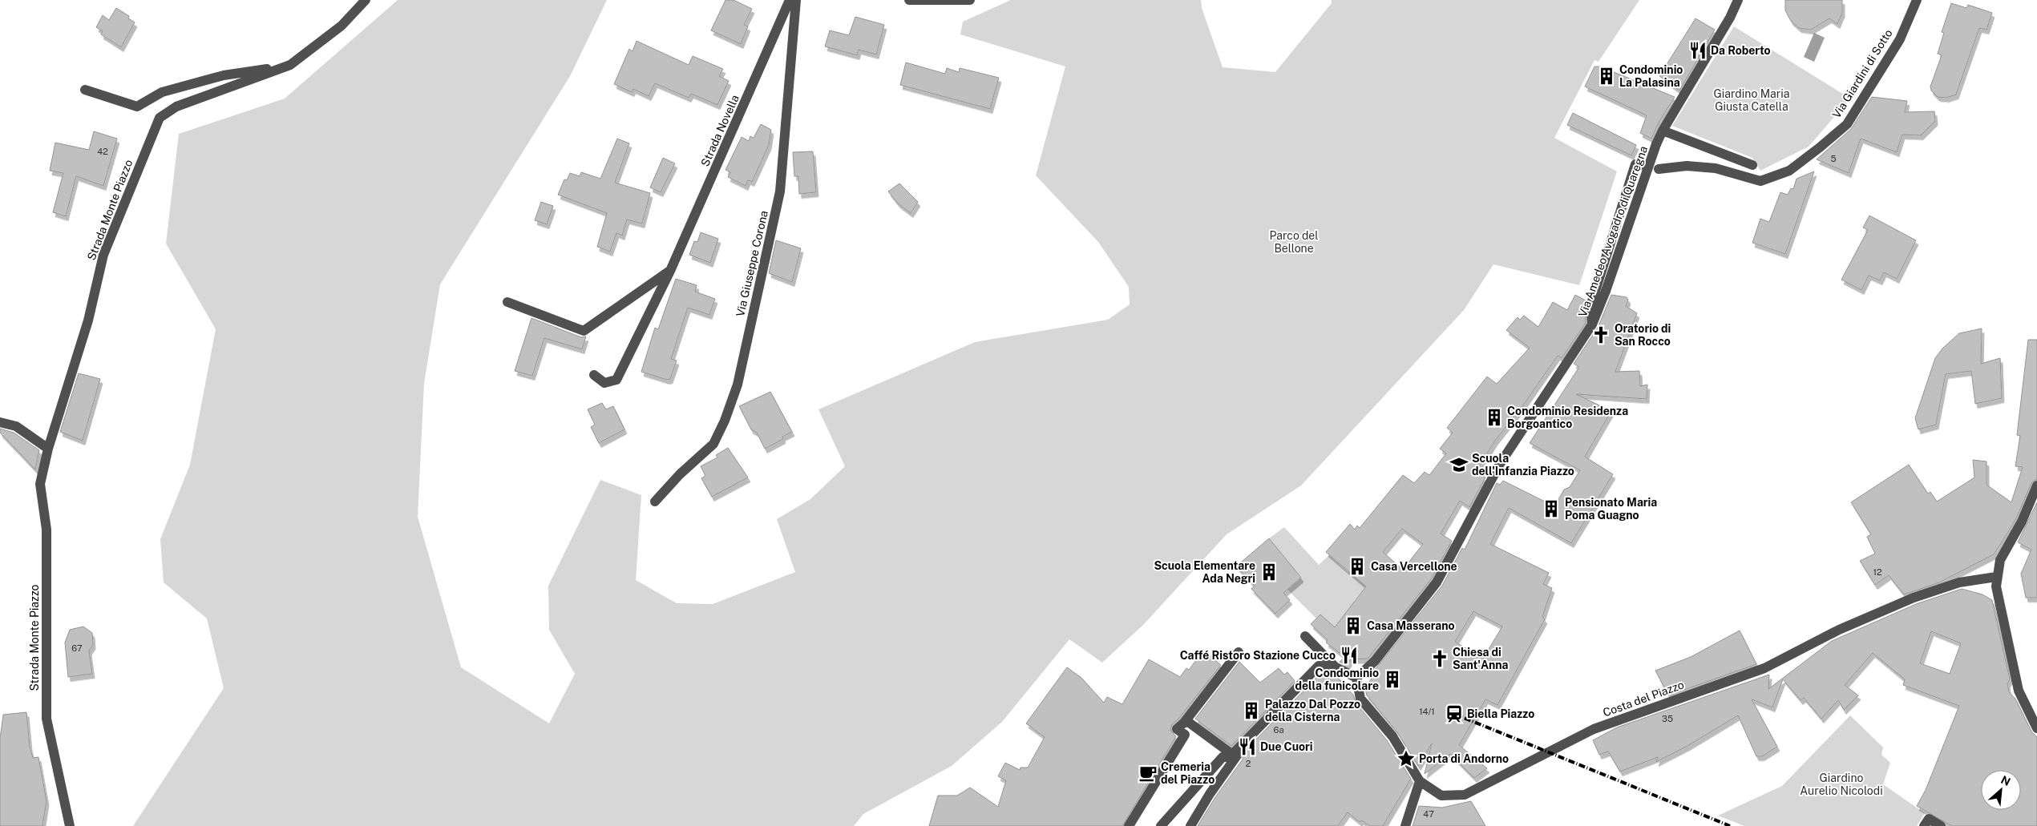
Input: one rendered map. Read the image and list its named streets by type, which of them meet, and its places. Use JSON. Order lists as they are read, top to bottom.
{
  "streets": {
    "street": [
      "Via Giardini di Sotto",
      "Strada Novella",
      "Strada Monte Piazzo",
      "Via Amedeo Avogadro di Quaregna",
      "Via Giuseppe Corona",
      "Costa del Piazzo"
    ]
  },
  "crossings": [
    ["Via Amedeo Avogadro di Quaregna", "Costa del Piazzo"]
  ],
  "parks": ["Giardino Maria Giusta Catella", "Parco del Bellone", "Giardino Aurelio Nicolodi"],
  "places": {
    "restaurant": ["Da Roberto", "Caffé Ristoro Stazione Cucco", "Due Cuori"],
    "building": [
      "Condominio La Palasina",
      "Condominio Residenza Borgoantico",
      "Pensionato Maria Poma Guagno",
      "Casa Vercellone",
      "Scuola Elementare Ada Negri",
      "Casa Masserano",
      "Condominio della funicolare",
      "Palazzo Dal Pozzo della Cisterna"
    ],
    "church": ["Oratorio di San Rocco", "Chiesa di Sant'Anna"],
    "school or university": ["Scuola dell'Infanzia Piazzo"],
    "station": ["Biella Piazzo"],
    "place": ["Porta di Andorno"],
    "cafe": ["Cremeria del Piazzo"]
  },
  "house_numbers": [
    "42",
    "5",
    "12",
    "67",
    "14/1",
    "35",
    "6a",
    "2",
    "47"
  ],
  "north": "top right"
}
